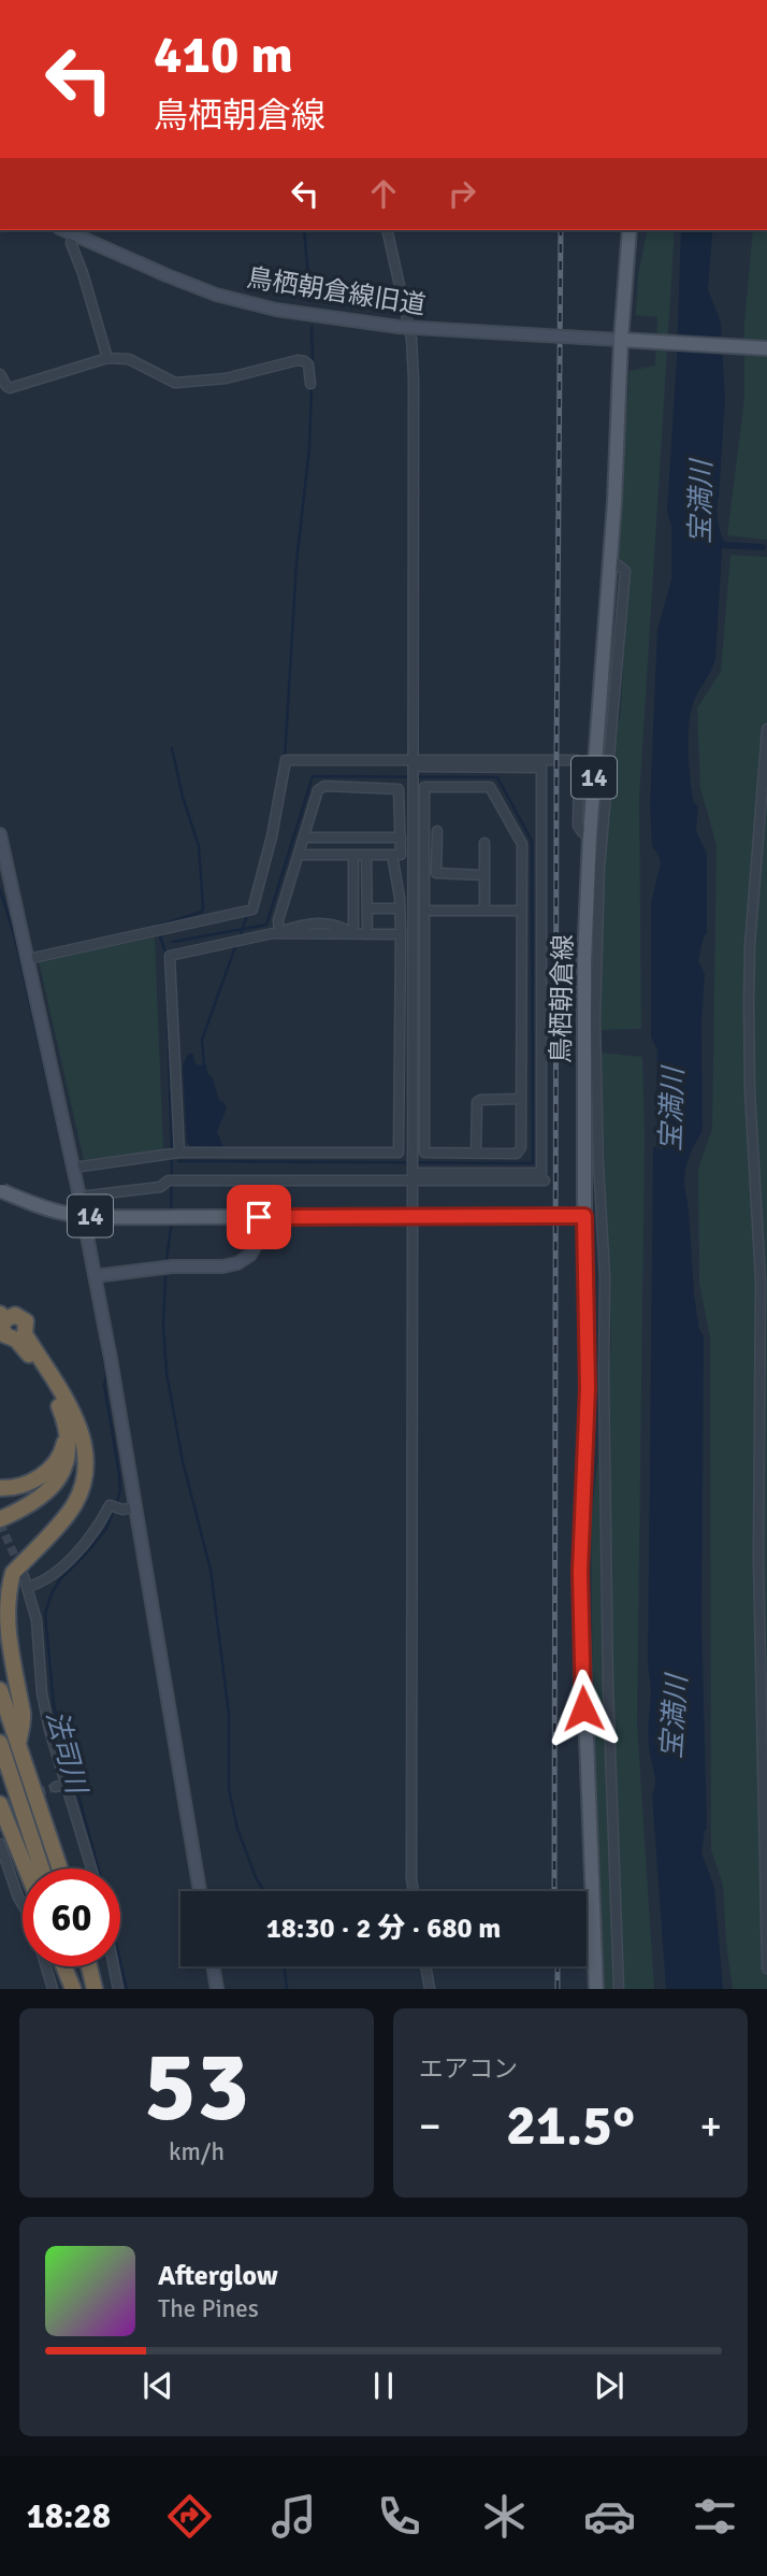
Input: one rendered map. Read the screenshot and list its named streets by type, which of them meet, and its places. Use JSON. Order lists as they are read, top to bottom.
{
  "streets": {
    "main road": ["14", "鳥栖朝倉線"],
    "street": ["鳥栖朝倉線旧道"]
  },
  "crossings": [
    ["鳥栖朝倉線旧道", "鳥栖朝倉線"],
    ["14", "鳥栖朝倉線"]
  ],
  "water": ["宝満川", "法司川"],
  "page": {
    "turn": ["410 m", "鳥栖朝倉線"],
    "limit": "60",
    "trip": "18:30 · 2 分 · 680 m",
    "tile": [
      ["53", "km/h"],
      "エアコン"
    ],
    "heat": ["−", "21.5°", "+"],
    "song": ["Afterglow", "The Pines"],
    "tabs": "18:28"
  }
}
